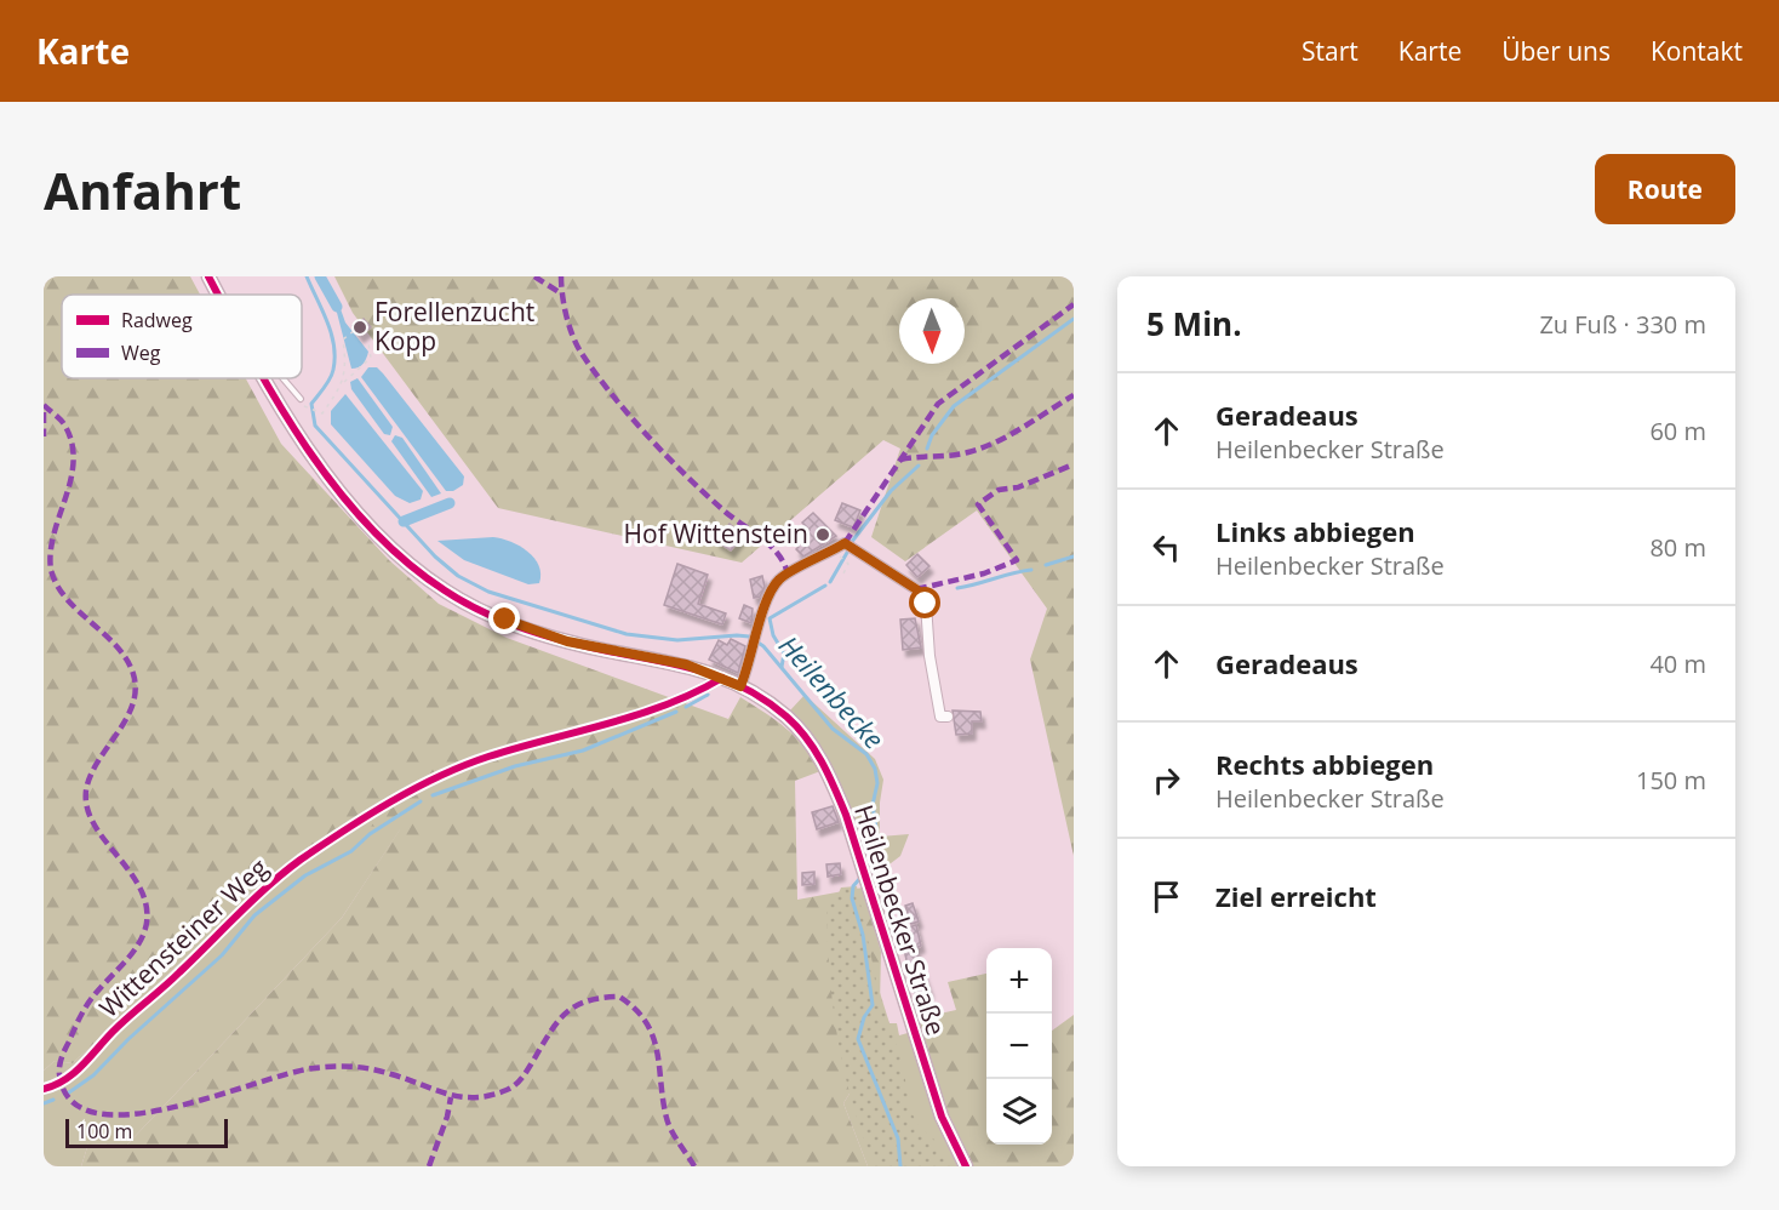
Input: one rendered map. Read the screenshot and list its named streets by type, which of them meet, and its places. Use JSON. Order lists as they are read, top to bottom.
{
  "streets": {
    "main road": ["Heilenbecker Straße"],
    "street": ["Wittensteiner Weg"]
  },
  "crossings": [
    ["Heilenbecker Straße", "Wittensteiner Weg"]
  ],
  "water": ["Heilenbecke"],
  "places": ["Forellenzucht Kopp", "Hof Wittenstein"],
  "legend": ["Radweg", "Weg"],
  "scale_bar": "100 m",
  "north": "bottom",
  "page": {
    "header": "Karte",
    "nav": [
      "Start",
      "Karte",
      "Über uns",
      "Kontakt"
    ],
    "buttons": "Route",
    "title": "Anfahrt",
    "heading": ["5 Min.", "Zu Fuß · 330 m"],
    "list": [
      ["Geradeaus", "Heilenbecker Straße", "60 m"],
      ["Links abbiegen", "Heilenbecker Straße", "80 m"],
      ["Geradeaus", "40 m"],
      ["Rechts abbiegen", "Heilenbecker Straße", "150 m"],
      "Ziel erreicht"
    ],
    "map_buttons": ["+", "−"],
    "scale": "100 m"
  }
}
